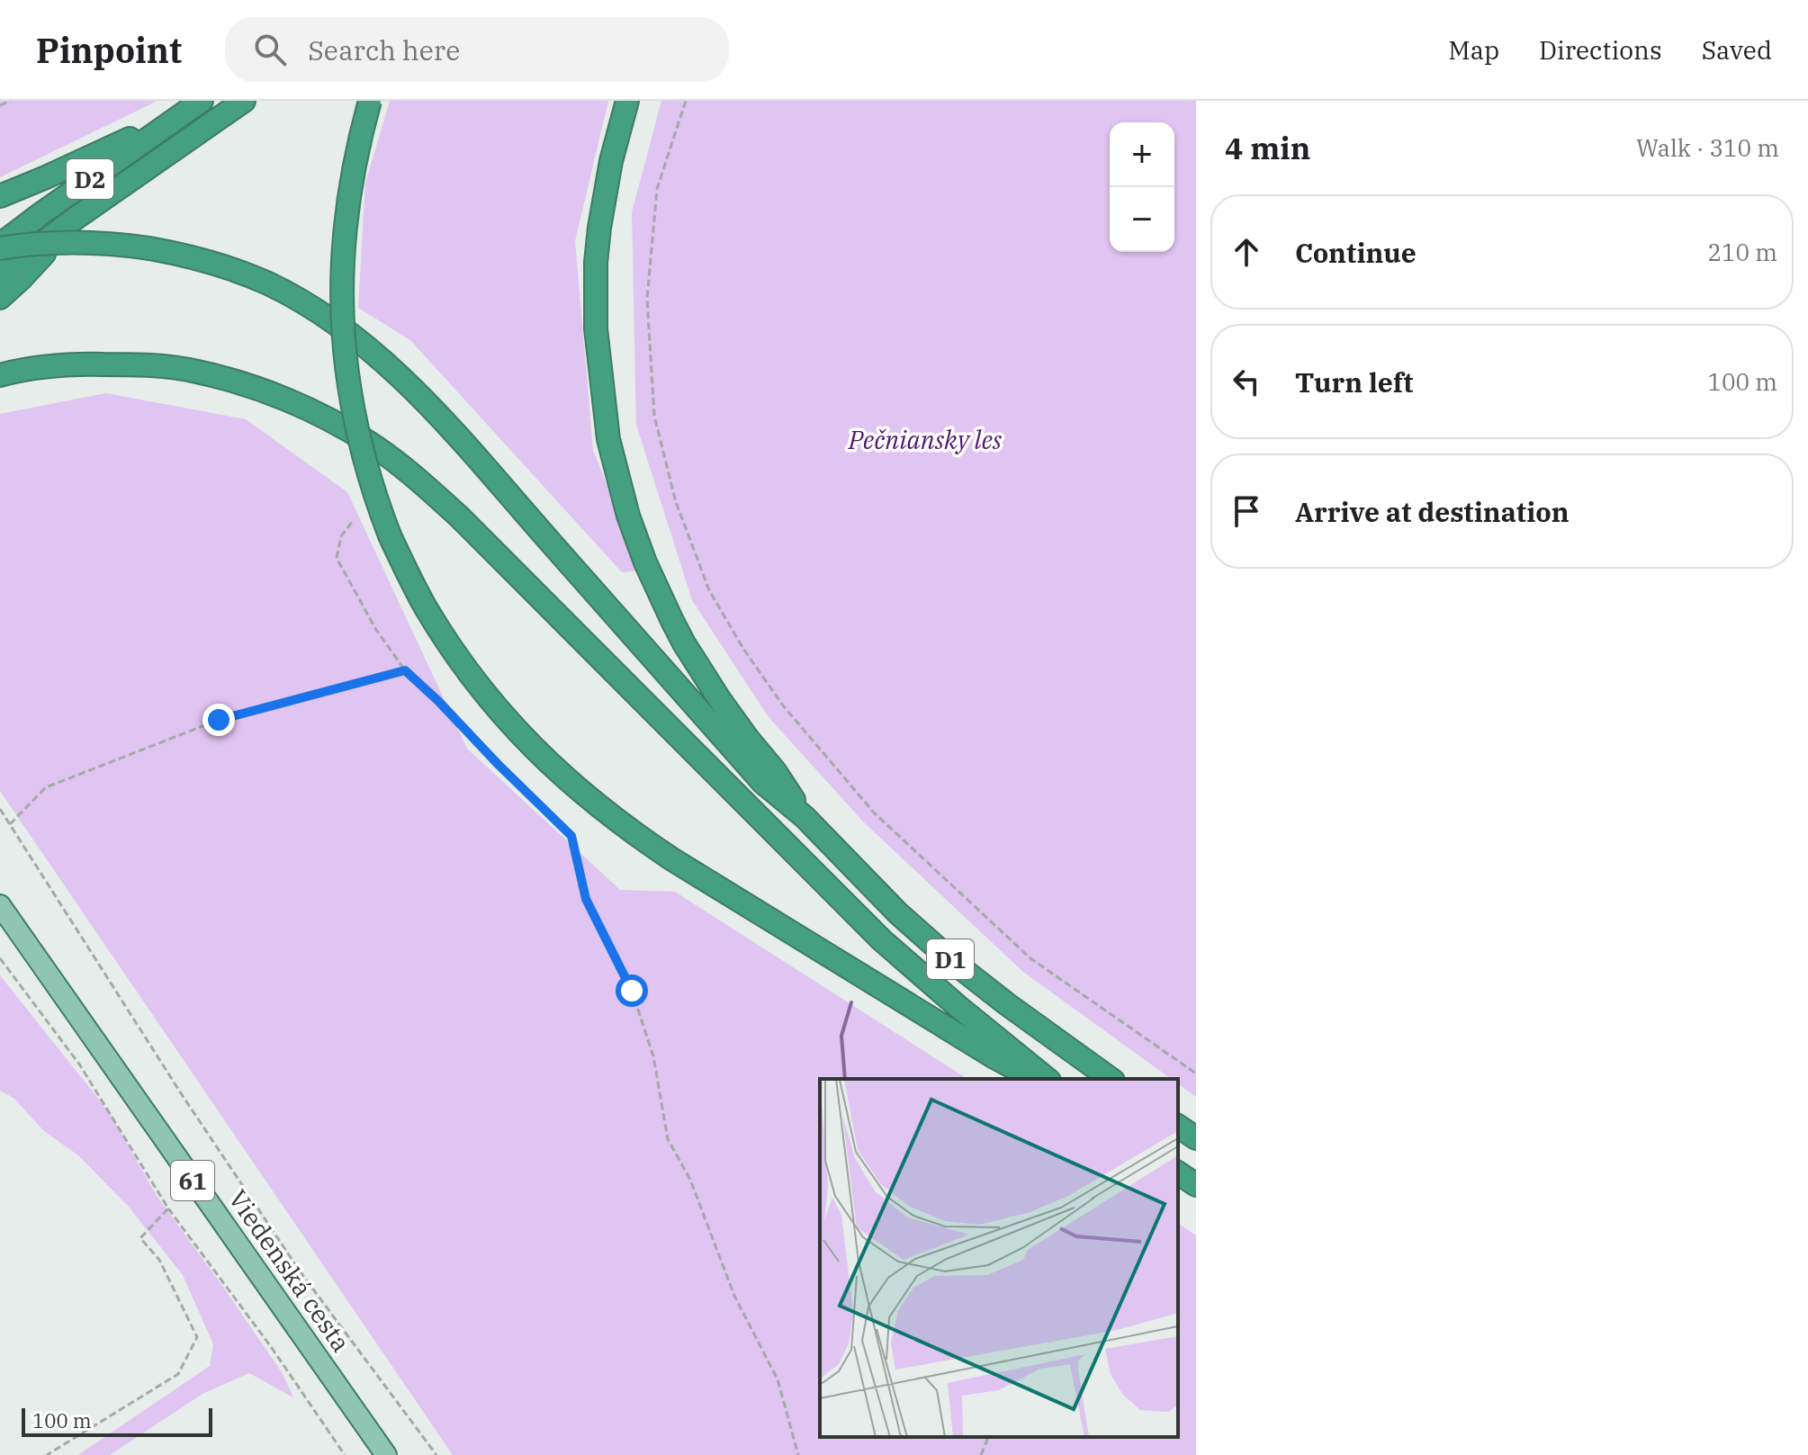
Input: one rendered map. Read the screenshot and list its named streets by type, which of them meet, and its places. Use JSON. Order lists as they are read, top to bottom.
{
  "streets": {
    "highway": ["D2", "D1"],
    "main road": ["61", "Viedenská cesta"]
  },
  "parks": ["Pečniansky les"],
  "scale_bar": "100 m",
  "page": {
    "header": "Pinpoint",
    "search": "Search here",
    "nav": ["Map", "Directions", "Saved"],
    "heading": ["4 min", "Walk · 310 m"],
    "map_buttons": ["+", "−"],
    "list": [
      ["Continue", "210 m"],
      ["Turn left", "100 m"],
      "Arrive at destination"
    ],
    "scale": "100 m"
  }
}
